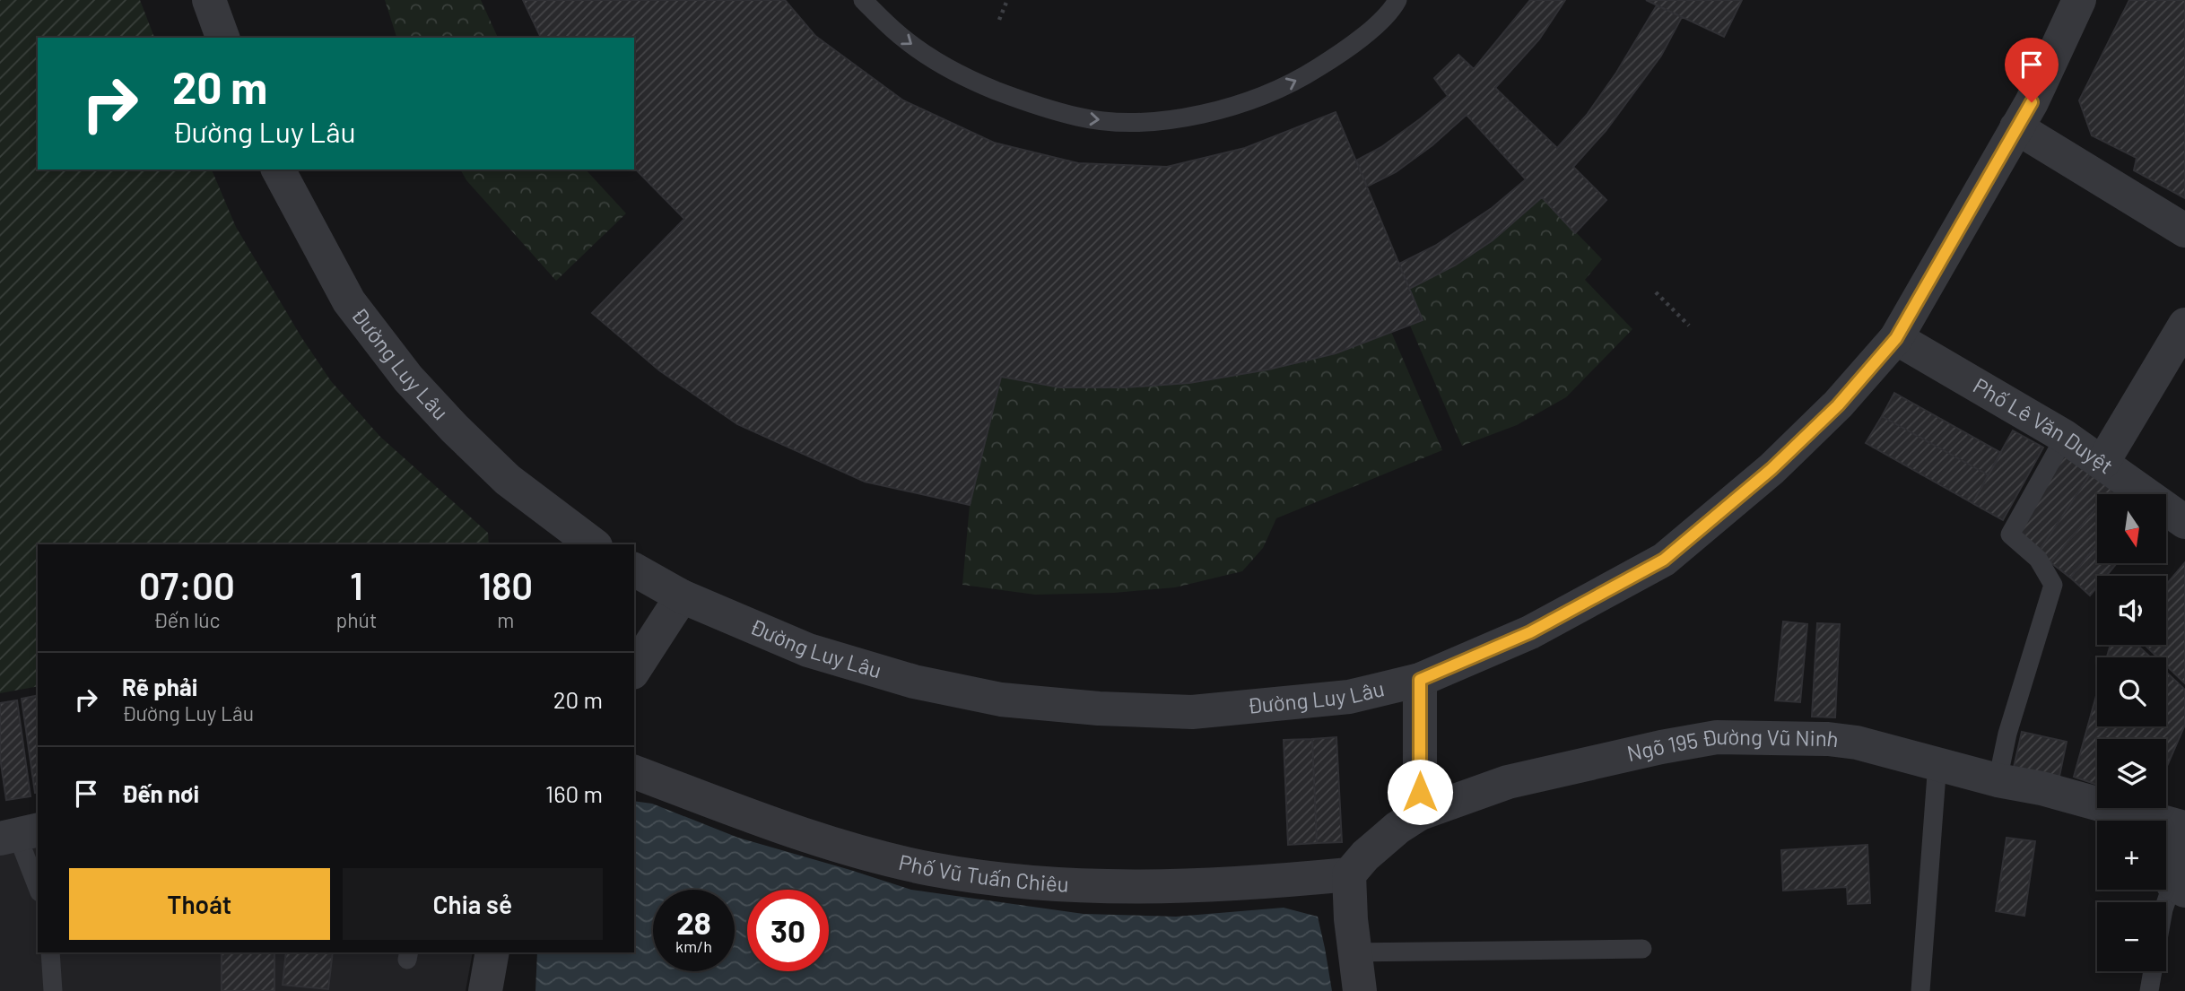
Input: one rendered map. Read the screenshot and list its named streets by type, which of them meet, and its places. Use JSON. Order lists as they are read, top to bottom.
{
  "streets": {
    "street": [
      "Đường Luy Lâu",
      "Phố Lê Văn Duyệt",
      "Ngõ 195 Đường Vũ Ninh",
      "Phố Vũ Tuấn Chiêu"
    ]
  },
  "crossings": [
    ["Đường Luy Lâu", "Phố Lê Văn Duyệt"],
    ["Ngõ 195 Đường Vũ Ninh", "Phố Vũ Tuấn Chiêu"]
  ],
  "north": "bottom",
  "page": {
    "turn": ["20 m", "Đường Luy Lâu"],
    "map_buttons": ["+", "−"],
    "eta": [
      "07:00",
      "Đến lúc",
      "1",
      "phút",
      "180",
      "m"
    ],
    "list": [
      {
        "name": "Rẽ phải",
        "note": "Đường Luy Lâu",
        "value": "20 m"
      },
      {
        "name": "Đến nơi",
        "value": "160 m"
      }
    ],
    "buttons": ["Thoát", "Chia sẻ"],
    "speed": "28 km/h",
    "limit": "30"
  }
}
